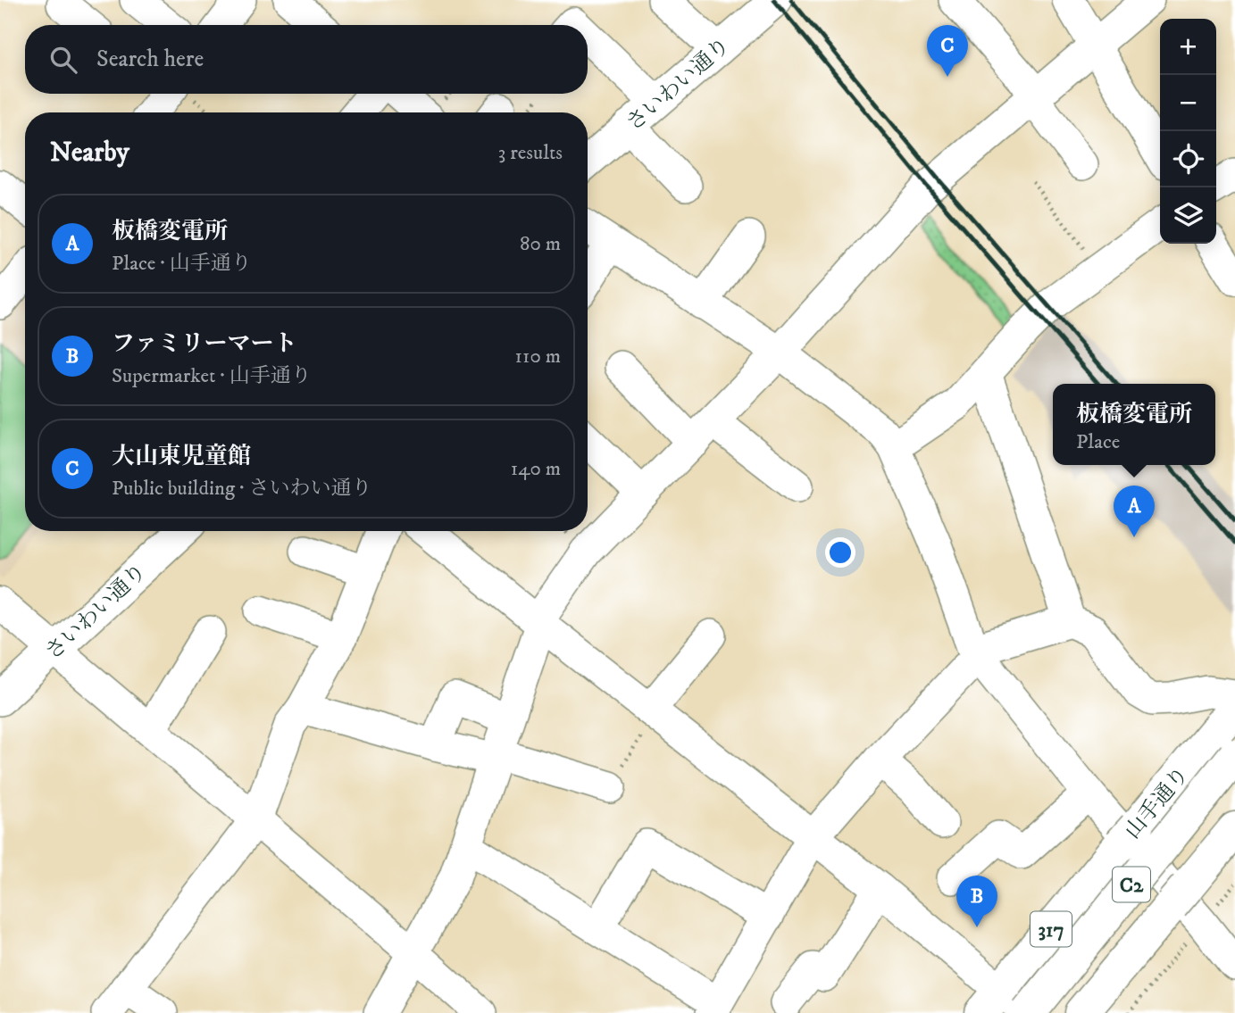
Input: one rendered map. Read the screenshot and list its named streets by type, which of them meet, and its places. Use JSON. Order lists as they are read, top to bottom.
{
  "streets": {
    "main road": ["山手通り", "C2", "317"],
    "street": ["さいわい通り"]
  },
  "page": {
    "map_buttons": ["+", "−"],
    "pins": ["C", "A", "B"],
    "search": "Search here",
    "heading": ["Nearby", "3 results"],
    "list": [
      {
        "mark": "A",
        "name": "板橋変電所",
        "note": "Place · 山手通り",
        "value": "80 m"
      },
      {
        "mark": "B",
        "name": "ファミリーマート",
        "note": "Supermarket · 山手通り",
        "value": "110 m"
      },
      {
        "mark": "C",
        "name": "大山東児童館",
        "note": "Public building · さいわい通り",
        "value": "140 m"
      }
    ],
    "popup": ["板橋変電所", "Place"]
  }
}
